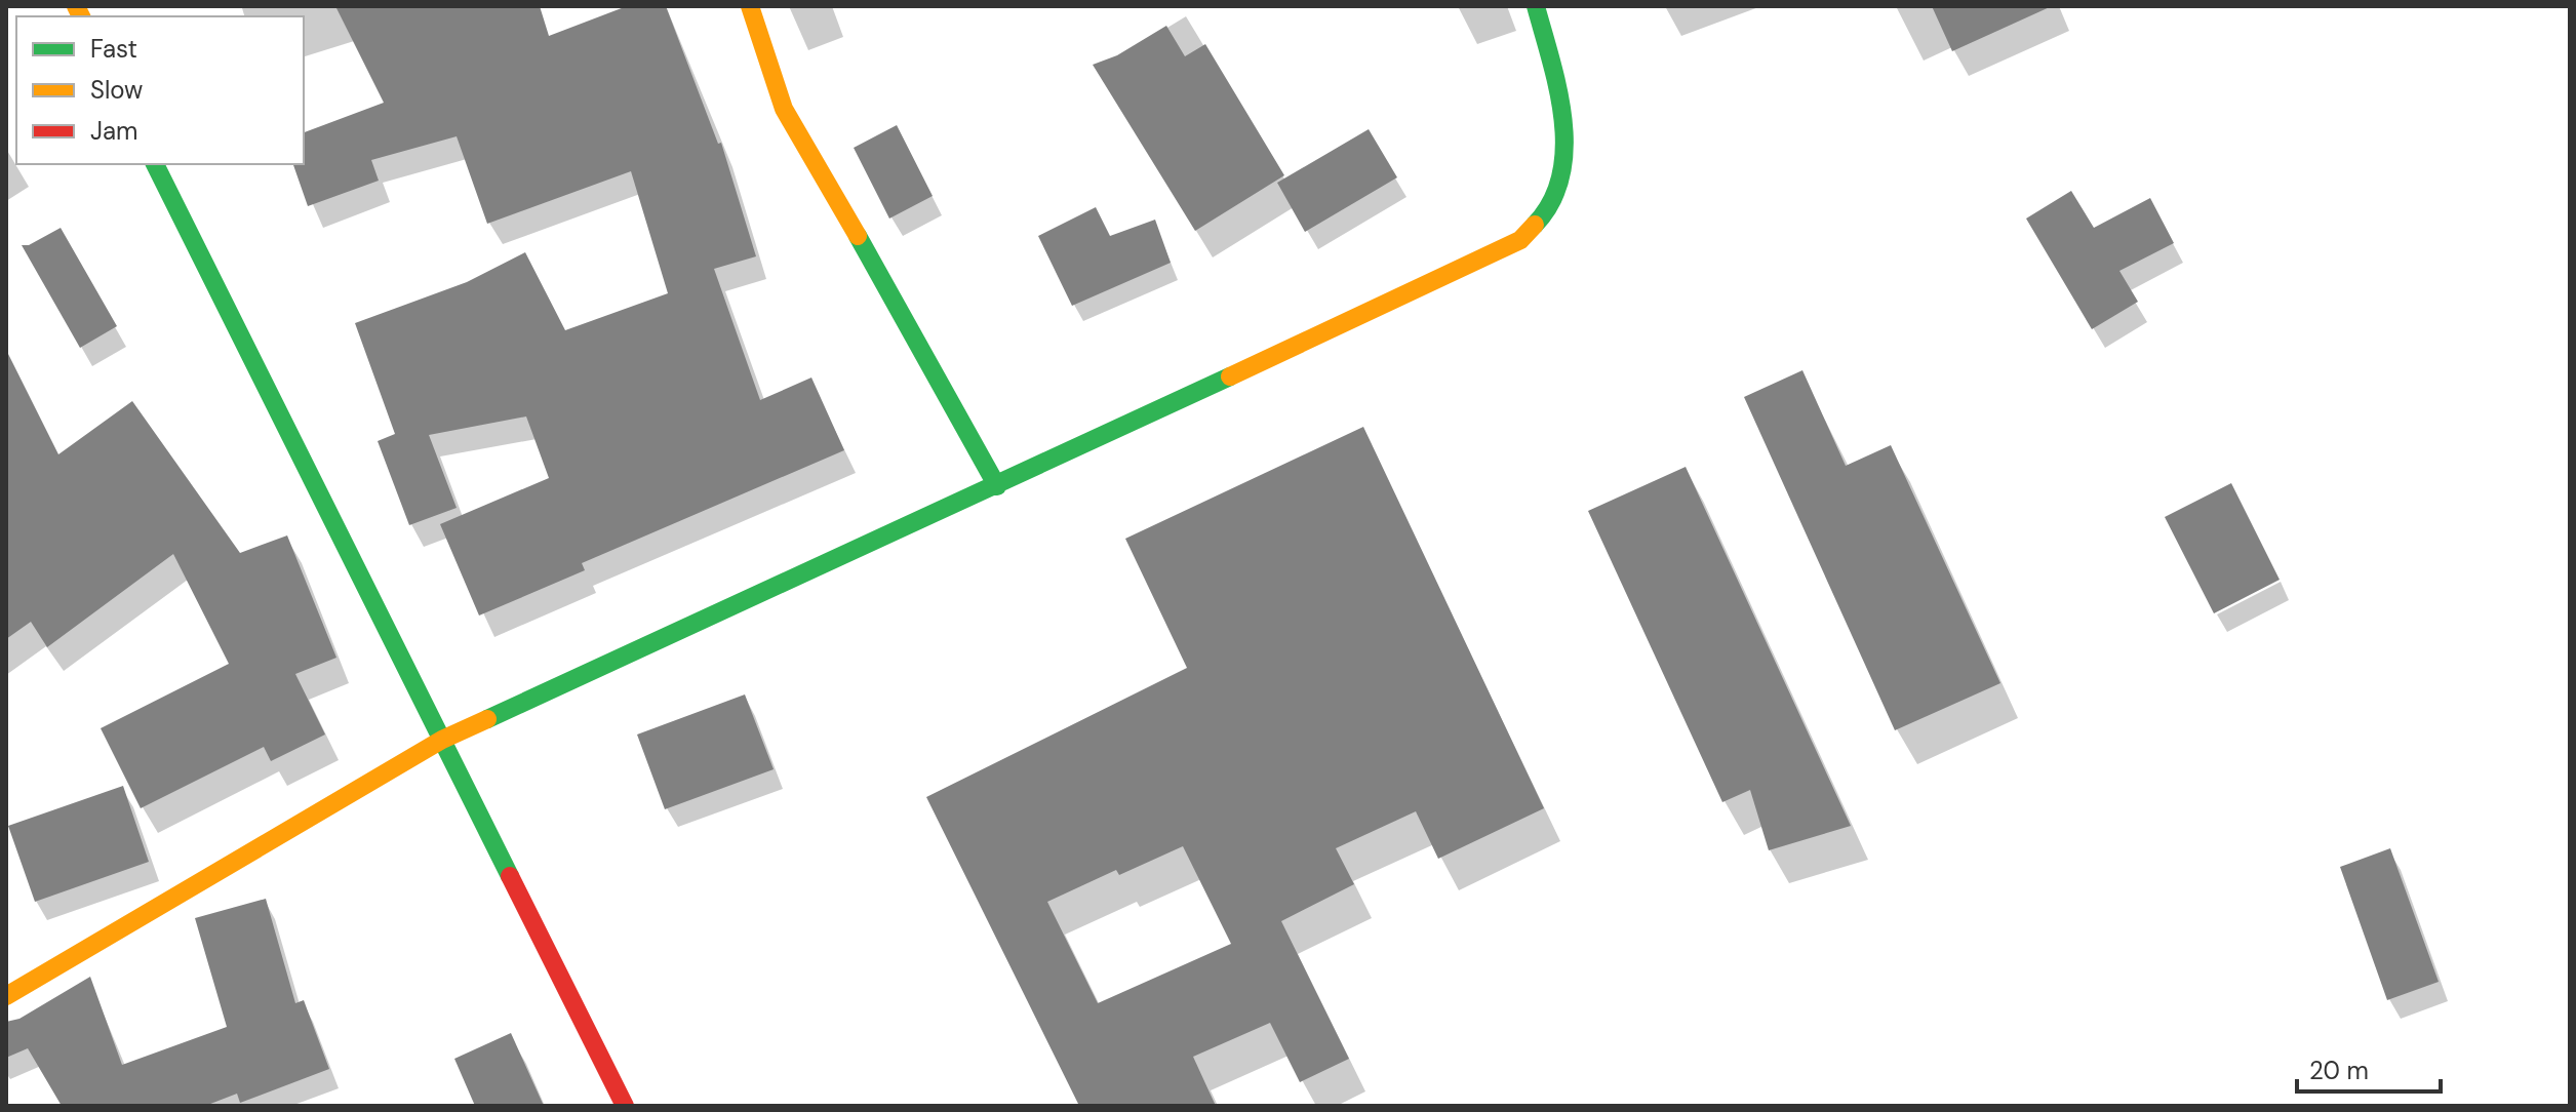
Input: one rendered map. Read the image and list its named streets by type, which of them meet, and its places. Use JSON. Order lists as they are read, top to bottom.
{
  "legend": ["Fast", "Slow", "Jam"],
  "scale_bar": "20 m"
}
